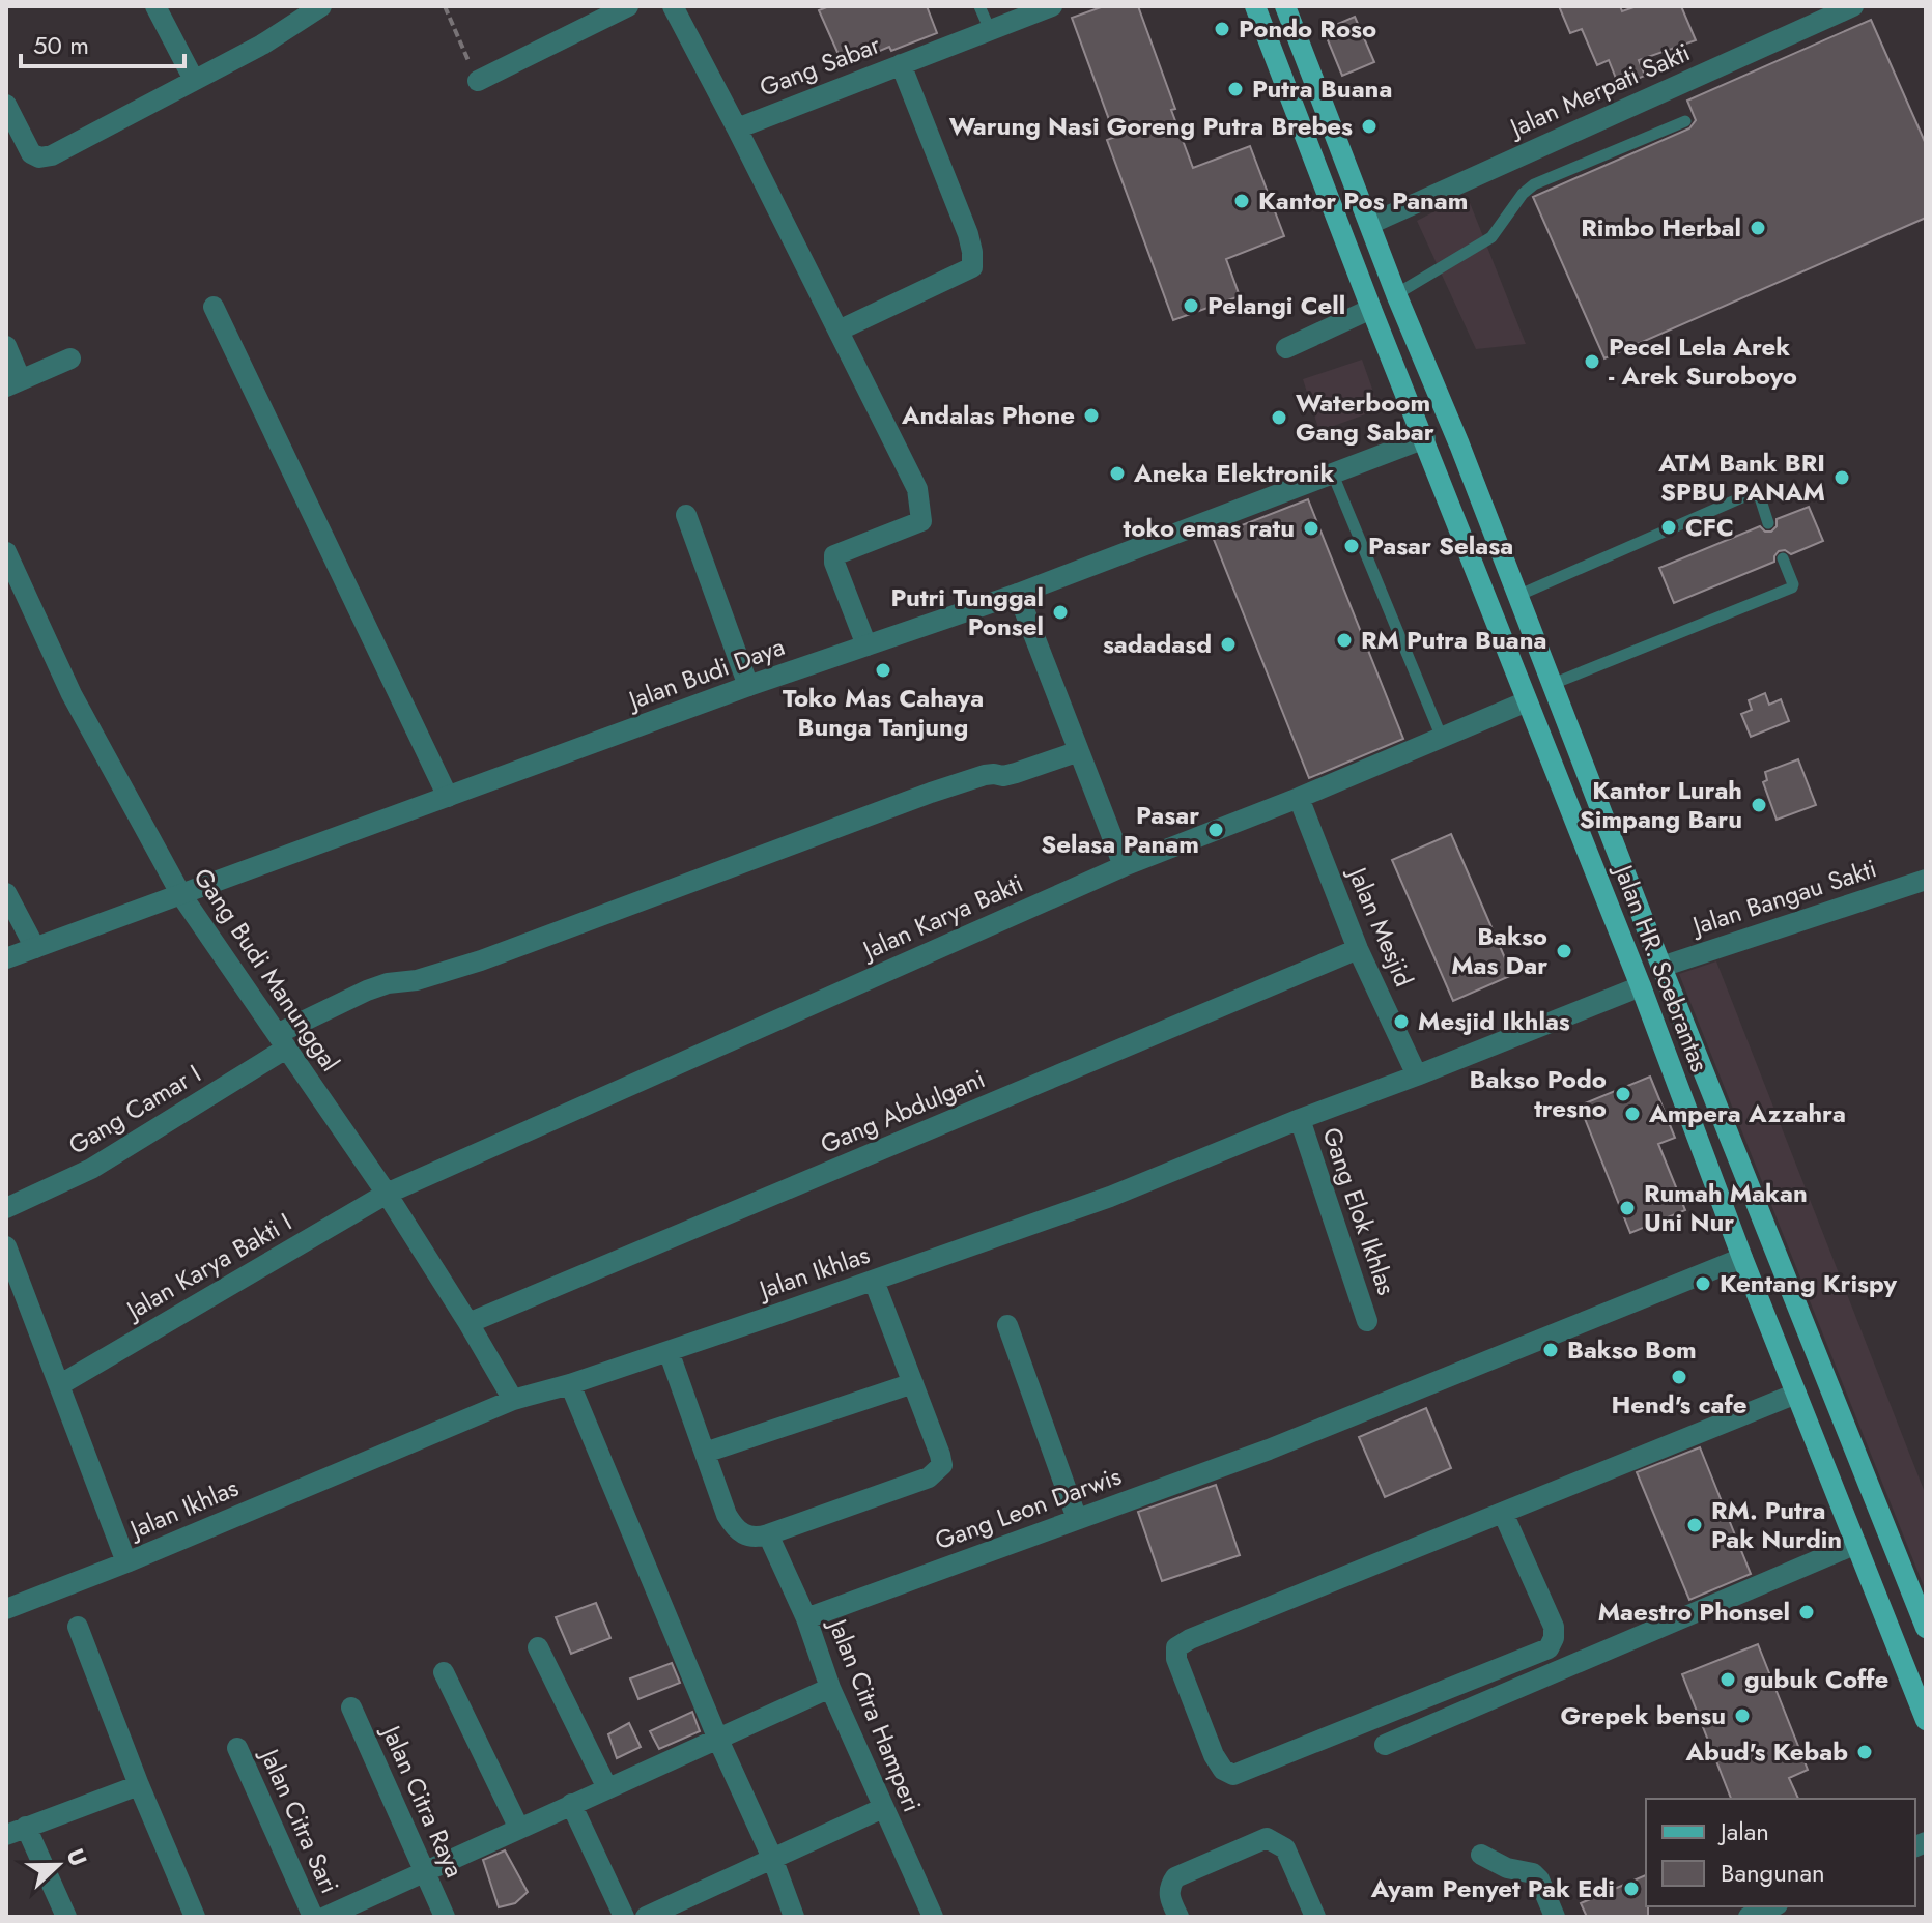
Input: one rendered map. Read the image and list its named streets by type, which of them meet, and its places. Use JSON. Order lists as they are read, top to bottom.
{
  "streets": {
    "main road": ["Jalan HR. Soebrantas"],
    "street": [
      "Gang Sabar",
      "Jalan Merpati Sakti",
      "Jalan Budi Daya",
      "Jalan Bangau Sakti",
      "Jalan Karya Bakti",
      "Jalan Mesjid",
      "Gang Budi Manunggal",
      "Gang Camar I",
      "Gang Abdulgani",
      "Gang Elok Ikhlas",
      "Jalan Karya Bakti I",
      "Jalan Ikhlas",
      "Gang Leon Darwis",
      "Jalan Citra Hamperi",
      "Jalan Citra Raya",
      "Jalan Citra Sari"
    ]
  },
  "crossings": [
    ["Jalan Merpati Sakti", "Jalan HR. Soebrantas"],
    ["Jalan Budi Daya", "Jalan HR. Soebrantas"],
    ["Jalan Budi Daya", "Gang Budi Manunggal"],
    ["Jalan Bangau Sakti", "Jalan HR. Soebrantas"],
    ["Jalan Karya Bakti", "Jalan Mesjid"],
    ["Jalan Karya Bakti", "Jalan HR. Soebrantas"],
    ["Jalan Karya Bakti", "Gang Budi Manunggal"],
    ["Jalan Karya Bakti", "Jalan Karya Bakti I"],
    ["Jalan Mesjid", "Gang Abdulgani"],
    ["Jalan Mesjid", "Jalan Ikhlas"],
    ["Jalan HR. Soebrantas", "Jalan Ikhlas"],
    ["Jalan HR. Soebrantas", "Gang Leon Darwis"],
    ["Gang Budi Manunggal", "Gang Camar I"],
    ["Gang Budi Manunggal", "Gang Abdulgani"],
    ["Gang Budi Manunggal", "Jalan Karya Bakti I"],
    ["Gang Budi Manunggal", "Jalan Ikhlas"],
    ["Gang Elok Ikhlas", "Jalan Ikhlas"],
    ["Gang Leon Darwis", "Jalan Citra Hamperi"]
  ],
  "places": [
    "Pondo Roso",
    "Putra Buana",
    "Warung Nasi Goreng Putra Brebes",
    "Kantor Pos Panam",
    "Rimbo Herbal",
    "Pelangi Cell",
    "Pecel Lela Arek - Arek Suroboyo",
    "Andalas Phone",
    "Waterboom Gang Sabar",
    "Aneka Elektronik",
    "ATM Bank BRI SPBU PANAM",
    "CFC",
    "toko emas ratu",
    "Pasar Selasa",
    "Putri Tunggal Ponsel",
    "RM Putra Buana",
    "sadadasd",
    "Toko Mas Cahaya Bunga Tanjung",
    "Kantor Lurah Simpang Baru",
    "Pasar Selasa Panam",
    "Bakso Mas Dar",
    "Mesjid Ikhlas",
    "Bakso Podo tresno",
    "Ampera Azzahra",
    "Rumah Makan Uni Nur",
    "Kentang Krispy",
    "Bakso Bom",
    "Hend's cafe",
    "RM. Putra Pak Nurdin",
    "Maestro Phonsel",
    "gubuk Coffe",
    "Grepek bensu",
    "Abud's Kebab",
    "Ayam Penyet Pak Edi"
  ],
  "legend": ["Jalan", "Bangunan"],
  "scale_bar": "50 m",
  "north": "right"
}
